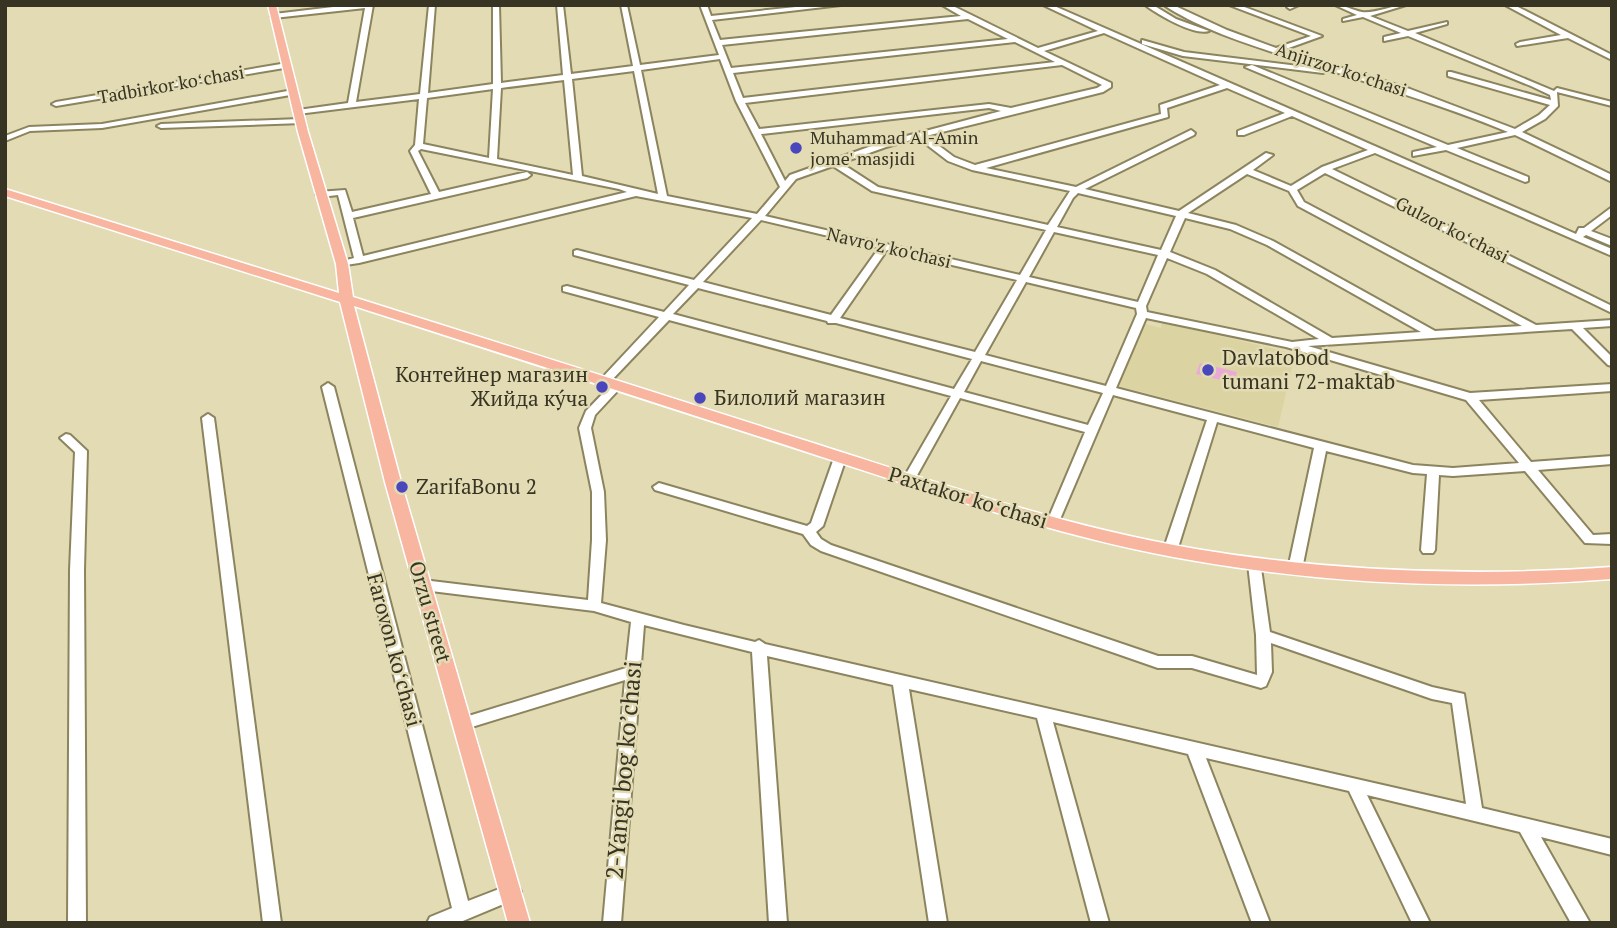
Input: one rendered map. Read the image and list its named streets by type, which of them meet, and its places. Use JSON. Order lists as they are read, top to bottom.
{
  "streets": {
    "main road": ["Paxtakor koʻchasi", "Orzu street"],
    "street": [
      "Anjirzor koʻchasi",
      "Tadbirkor koʻchasi",
      "Gulzor koʻchasi",
      "Navro'z ko'chasi",
      "Farovon koʻchasi",
      "2-Yangi bog koʼchasi"
    ]
  },
  "crossings": [
    ["Tadbirkor koʻchasi", "Orzu street"],
    ["Paxtakor koʻchasi", "Orzu street"]
  ],
  "places": [
    "Muhammad Al-Amin jome' masjidi",
    "Davlatobod tumani 72-maktab",
    "Контейнер магазин Жийда ку́ча",
    "Билолий магазин",
    "ZarifaBonu 2"
  ]
}
